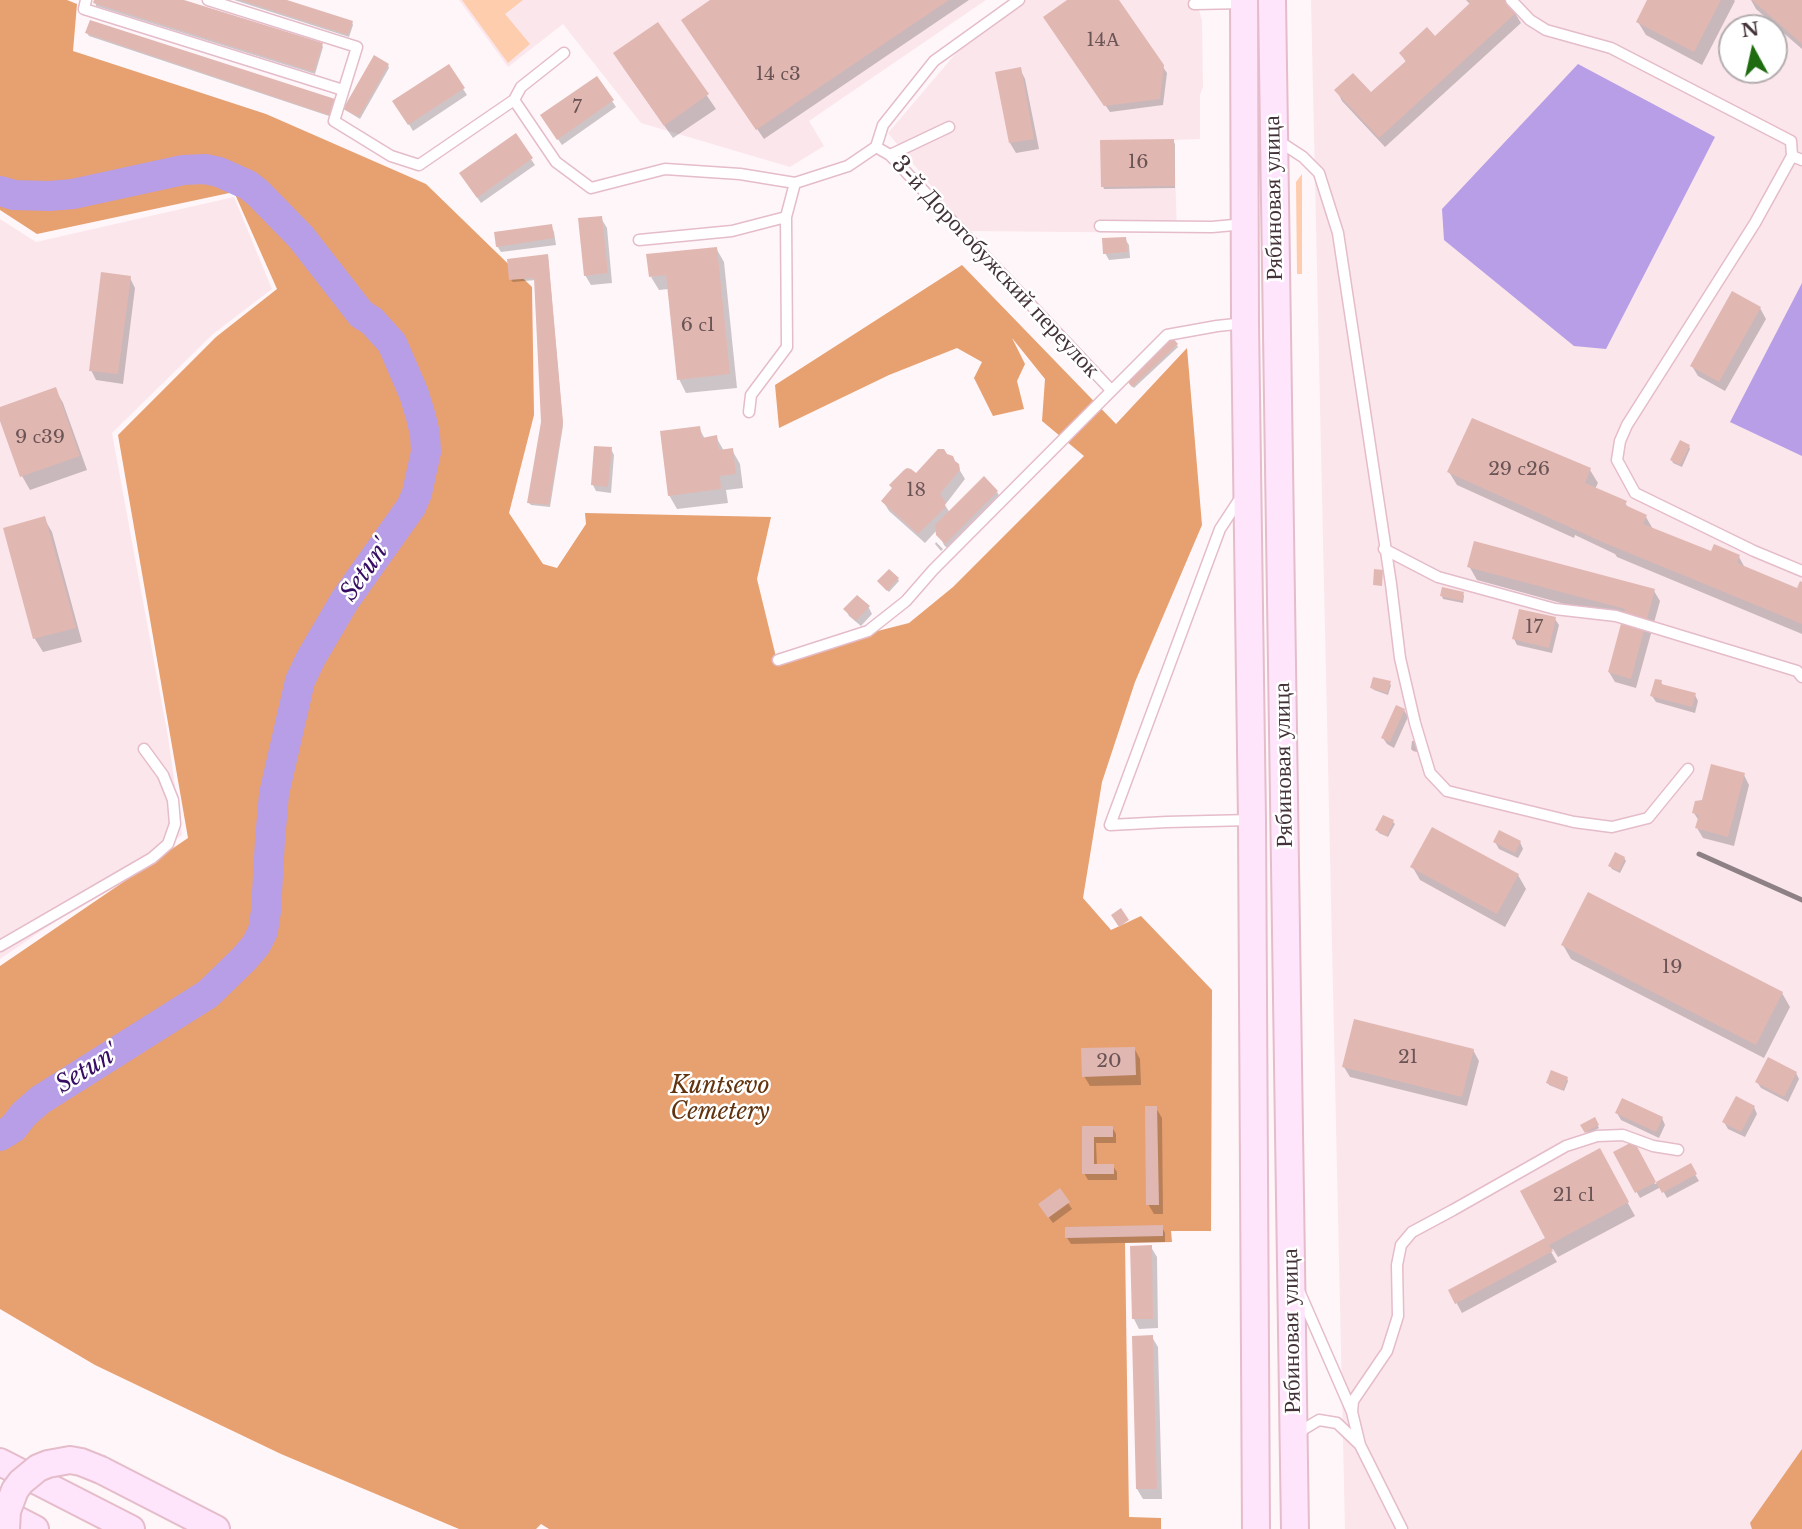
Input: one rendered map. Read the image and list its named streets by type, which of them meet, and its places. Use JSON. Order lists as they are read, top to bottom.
{
  "streets": {
    "main road": ["Рябиновая улица"],
    "lane": ["3-й Дорогобужский переулок"]
  },
  "water": ["Setun'"],
  "parks": ["Kuntsevo Cemetery"],
  "house_numbers": [
    "14А",
    "14 с3",
    "7",
    "16",
    "6 с1",
    "9 с39",
    "29 с26",
    "18",
    "17",
    "19",
    "21",
    "20",
    "21 с1"
  ],
  "north": "top"
}
